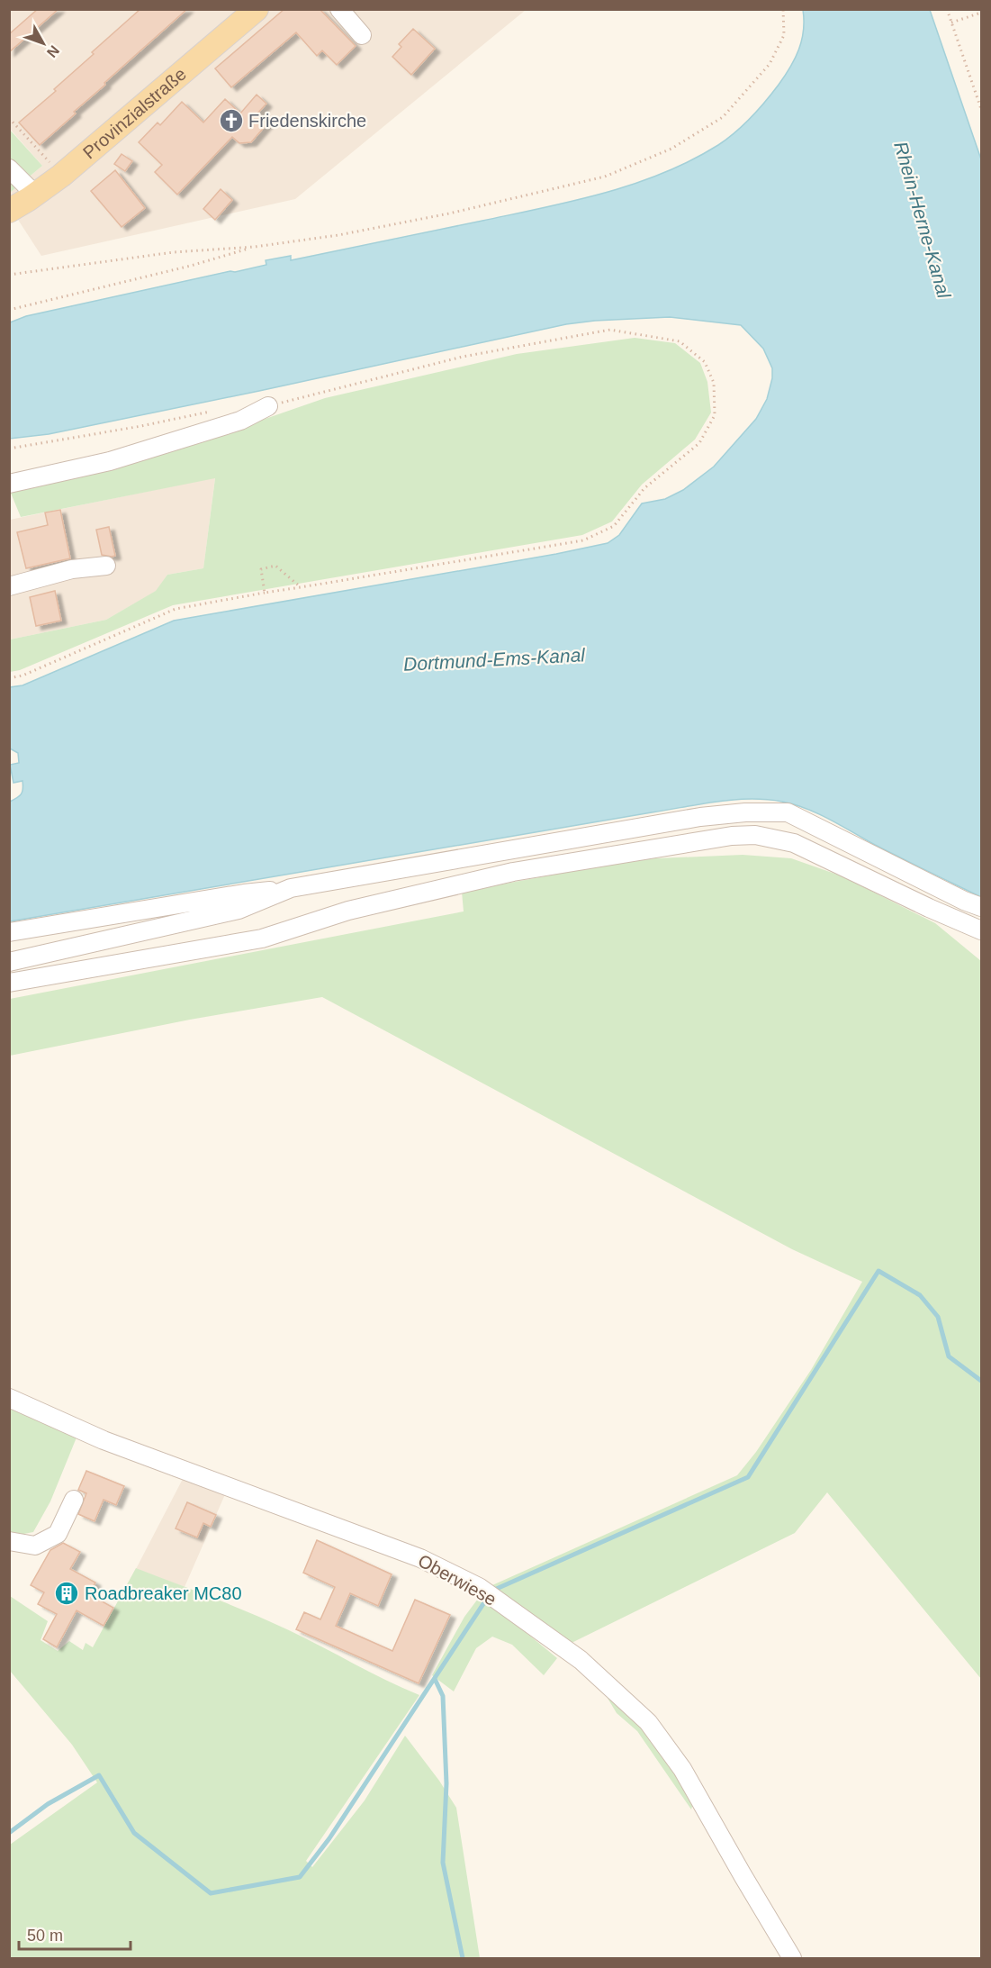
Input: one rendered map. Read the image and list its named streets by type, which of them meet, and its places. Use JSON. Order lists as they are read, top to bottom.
{
  "streets": {
    "main road": ["Provinzialstraße"],
    "street": ["Oberwiese"]
  },
  "water": ["Rhein-Herne-Kanal", "Dortmund-Ems-Kanal"],
  "places": {
    "church": ["Friedenskirche"],
    "building": ["Roadbreaker MC80"]
  },
  "scale_bar": "50 m",
  "north": "bottom right"
}
